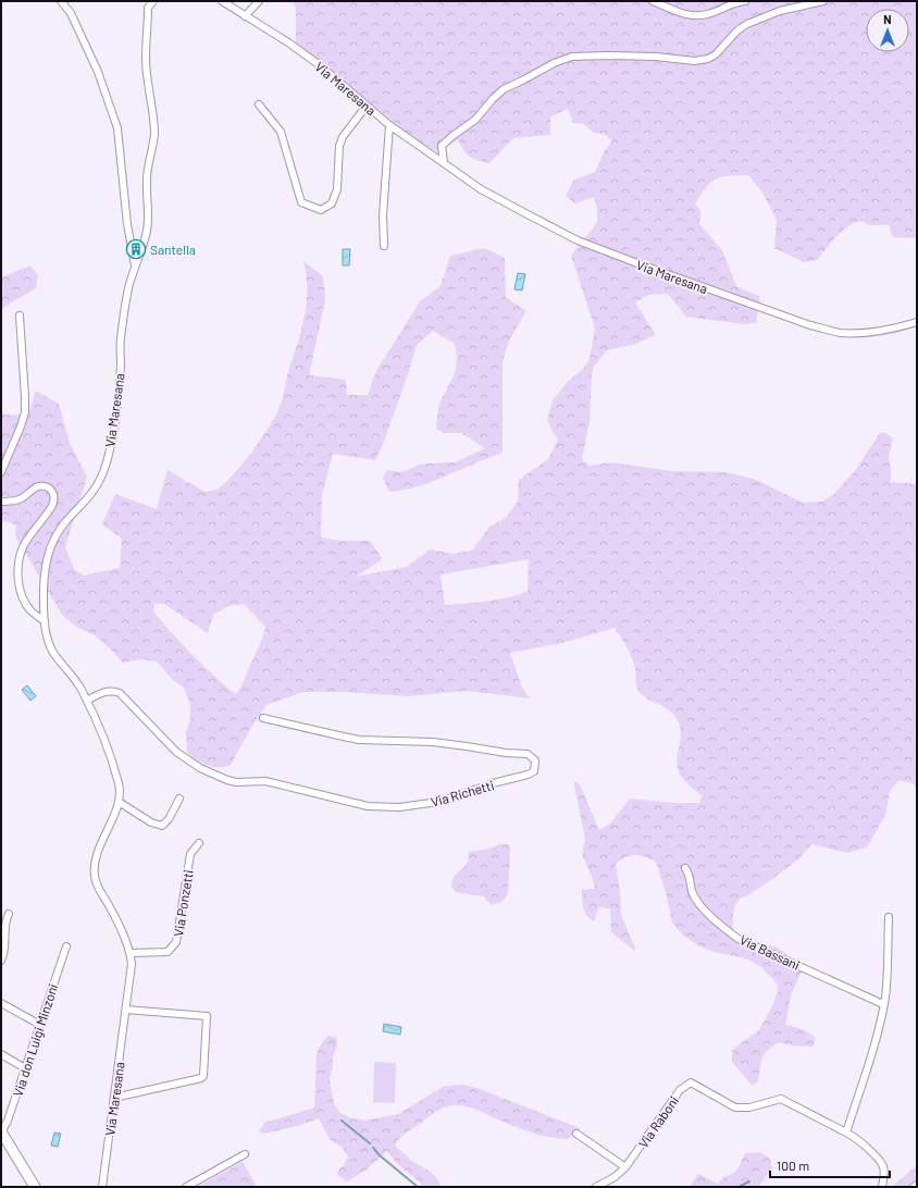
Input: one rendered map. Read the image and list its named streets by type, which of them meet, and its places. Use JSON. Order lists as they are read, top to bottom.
{
  "streets": {
    "street": [
      "Via Maresana",
      "Via Richetti",
      "Via Ponzetti",
      "Via Bassani",
      "Via don Luigi Minzoni",
      "Via Raboni"
    ]
  },
  "crossings": [
    ["Via Maresana", "Via Richetti"],
    ["Via Maresana", "Via Ponzetti"]
  ],
  "places": {
    "building": ["Santella"]
  },
  "scale_bar": "100 m",
  "north": "top"
}
